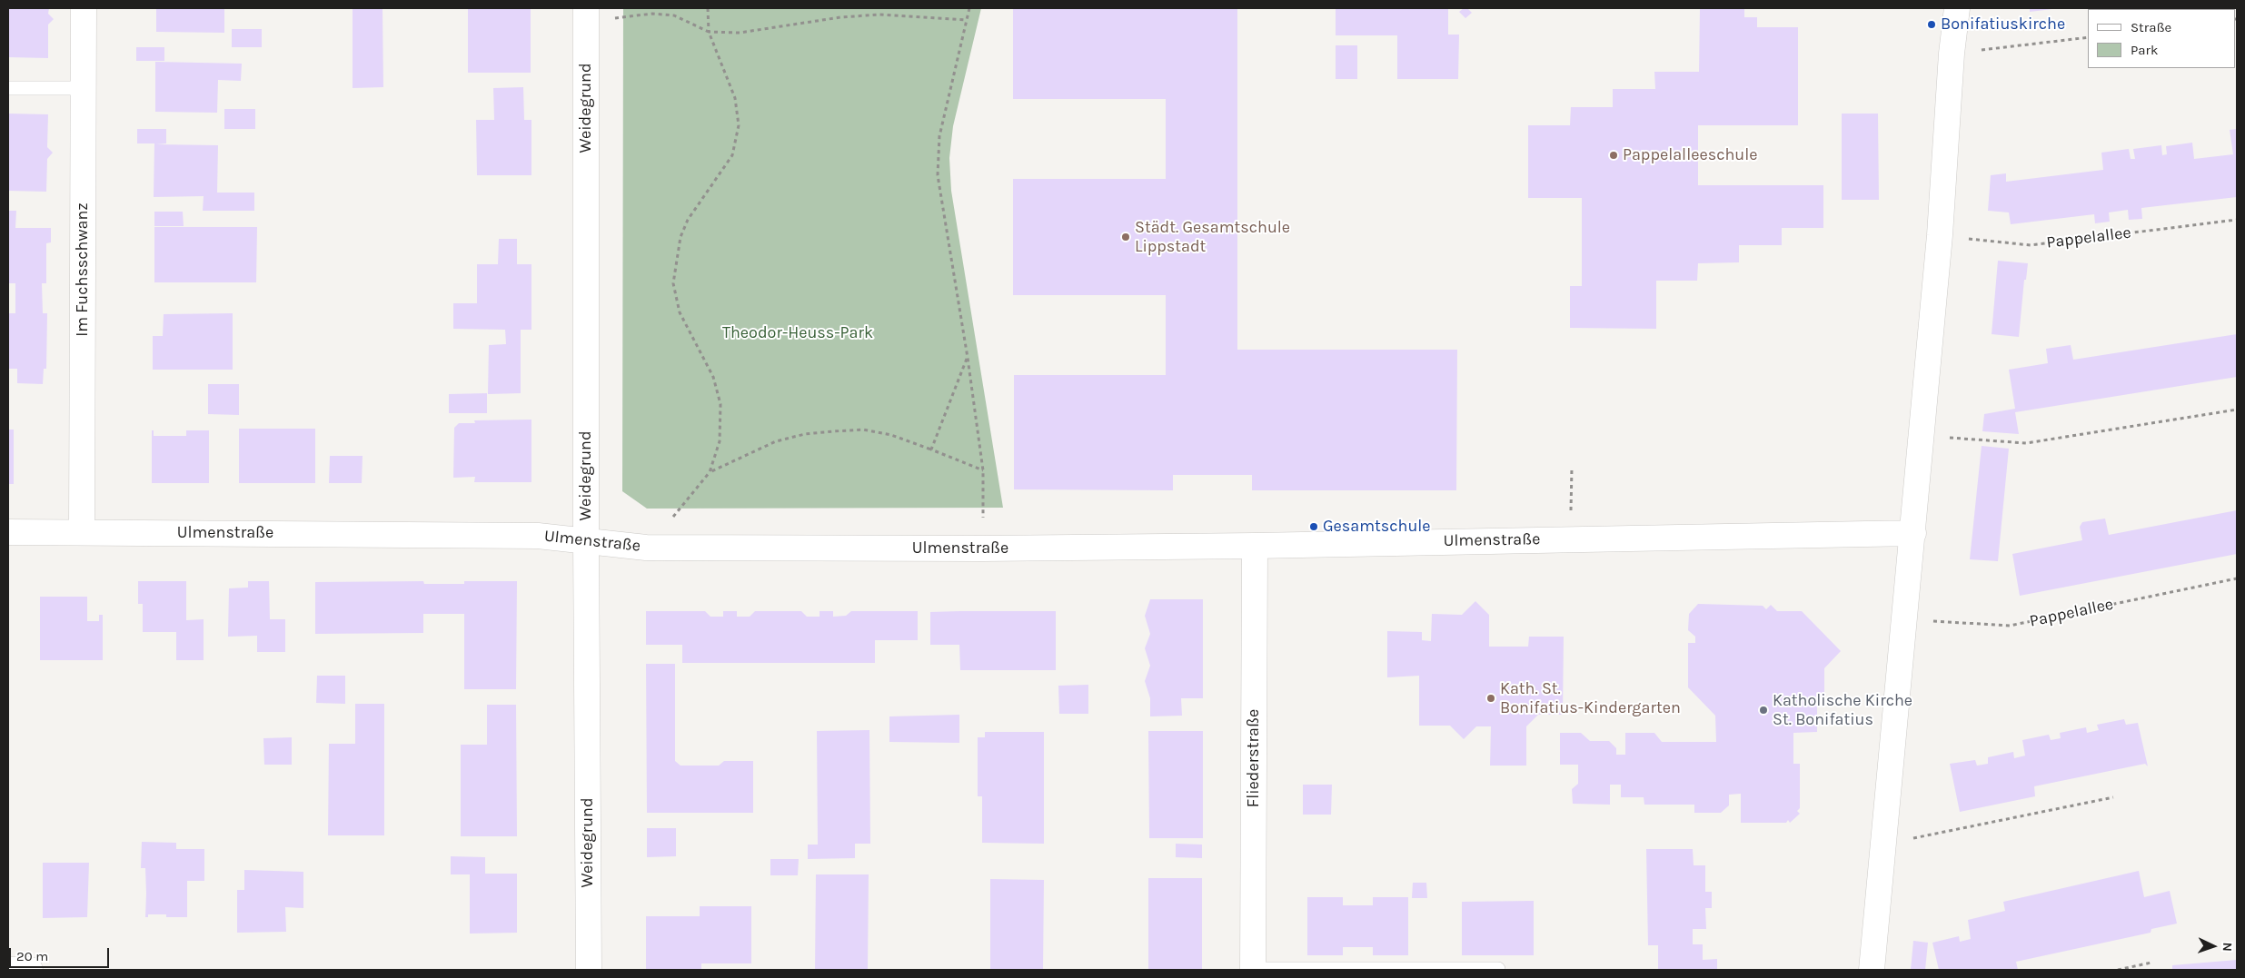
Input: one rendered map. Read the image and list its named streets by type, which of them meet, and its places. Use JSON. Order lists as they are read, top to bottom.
{
  "streets": {
    "street": [
      "Weidegrund",
      "Im Fuchsschwanz",
      "Ulmenstraße",
      "Fliederstraße"
    ],
    "path": ["Pappelallee"]
  },
  "crossings": [
    ["Weidegrund", "Ulmenstraße"],
    ["Im Fuchsschwanz", "Ulmenstraße"],
    ["Ulmenstraße", "Fliederstraße"]
  ],
  "parks": ["Theodor-Heuss-Park"],
  "places": [
    "Bonifatiuskirche",
    "Pappelalleeschule",
    "Städt. Gesamtschule Lippstadt",
    "Gesamtschule",
    "Kath. St. Bonifatius-Kindergarten",
    "Katholische Kirche St. Bonifatius"
  ],
  "legend": ["Straße", "Park"],
  "scale_bar": "20 m",
  "north": "right"
}
